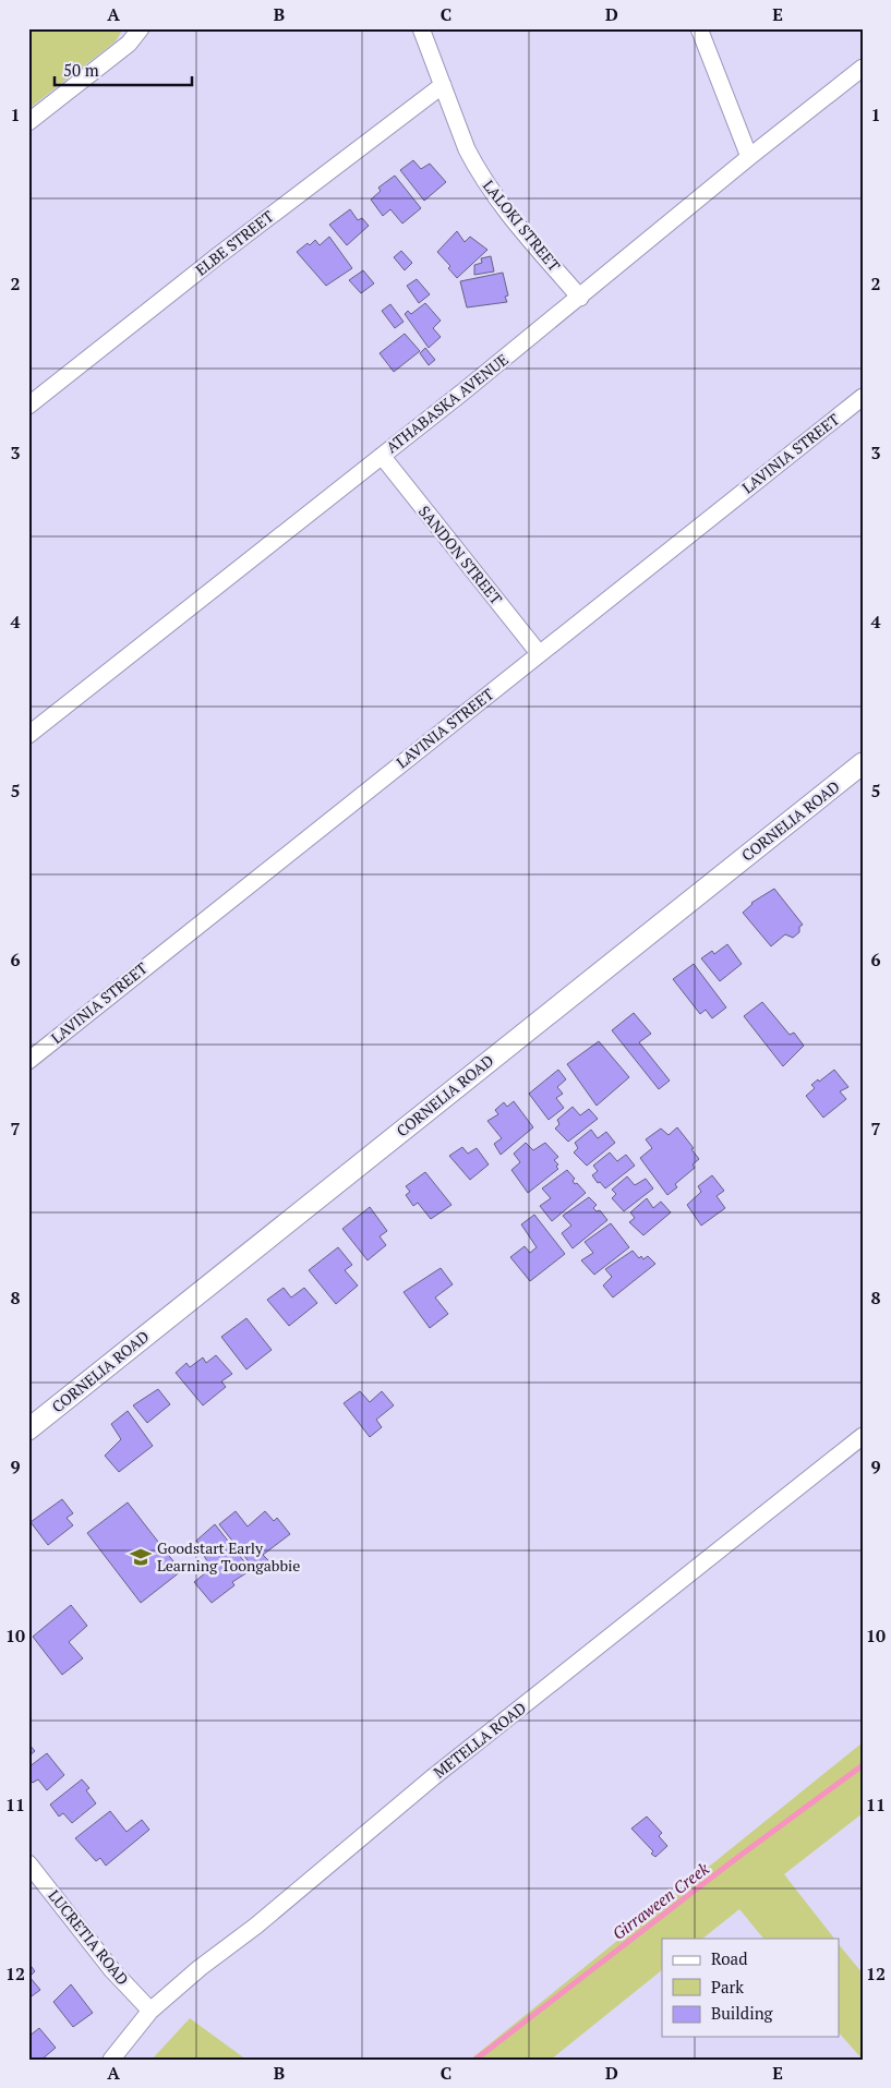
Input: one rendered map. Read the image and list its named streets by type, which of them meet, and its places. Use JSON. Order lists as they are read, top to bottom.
{
  "streets": {
    "street": [
      "LALOKI STREET",
      "ELBE STREET",
      "ATHABASKA AVENUE",
      "LAVINIA STREET",
      "SANDON STREET",
      "CORNELIA ROAD",
      "METELLA ROAD",
      "LUCRETIA ROAD"
    ]
  },
  "crossings": [
    ["LALOKI STREET", "ELBE STREET"],
    ["LALOKI STREET", "ATHABASKA AVENUE"],
    ["ATHABASKA AVENUE", "SANDON STREET"],
    ["LAVINIA STREET", "SANDON STREET"],
    ["METELLA ROAD", "LUCRETIA ROAD"]
  ],
  "water": ["Girraween Creek"],
  "places": {
    "school or university": ["Goodstart Early Learning Toongabbie"]
  },
  "legend": ["Road", "Park", "Building"],
  "scale_bar": "50 m",
  "grid": {
    "columns": [
      "A",
      "B",
      "C",
      "D",
      "E"
    ],
    "rows": [
      "1",
      "2",
      "3",
      "4",
      "5",
      "6",
      "7",
      "8",
      "9",
      "10",
      "11",
      "12"
    ]
  }
}
